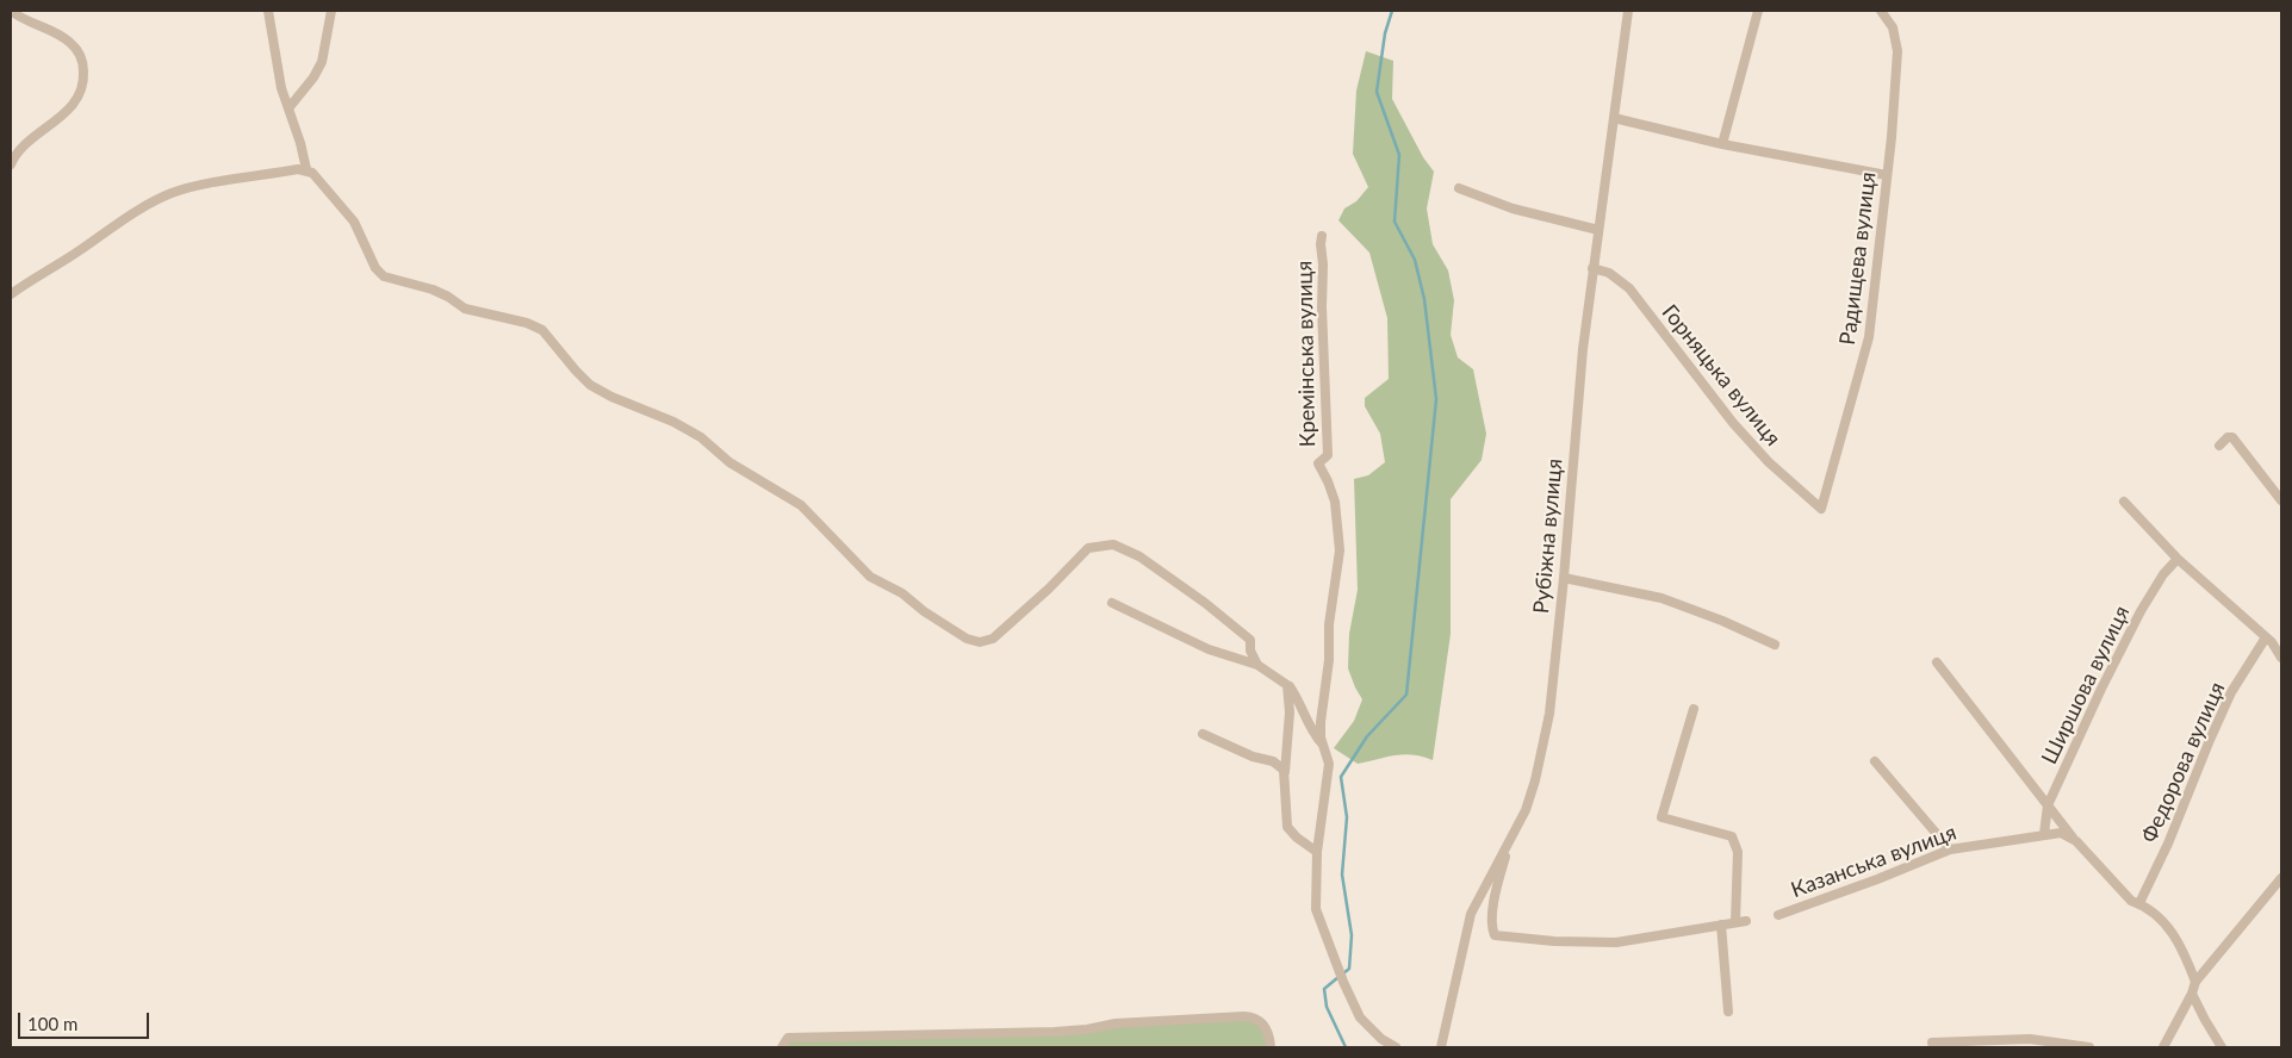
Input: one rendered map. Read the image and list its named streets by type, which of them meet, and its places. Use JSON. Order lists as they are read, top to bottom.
{
  "streets": {
    "street": [
      "Радищева вулиця",
      "Кремінська вулиця",
      "Горняцька вулиця",
      "Рубіжна вулиця",
      "Ширшова вулиця",
      "Федорова вулиця",
      "Казанська вулиця"
    ]
  },
  "crossings": [
    ["Радищева вулиця", "Горняцька вулиця"],
    ["Горняцька вулиця", "Рубіжна вулиця"],
    ["Ширшова вулиця", "Казанська вулиця"]
  ],
  "scale_bar": "100 m"
}
